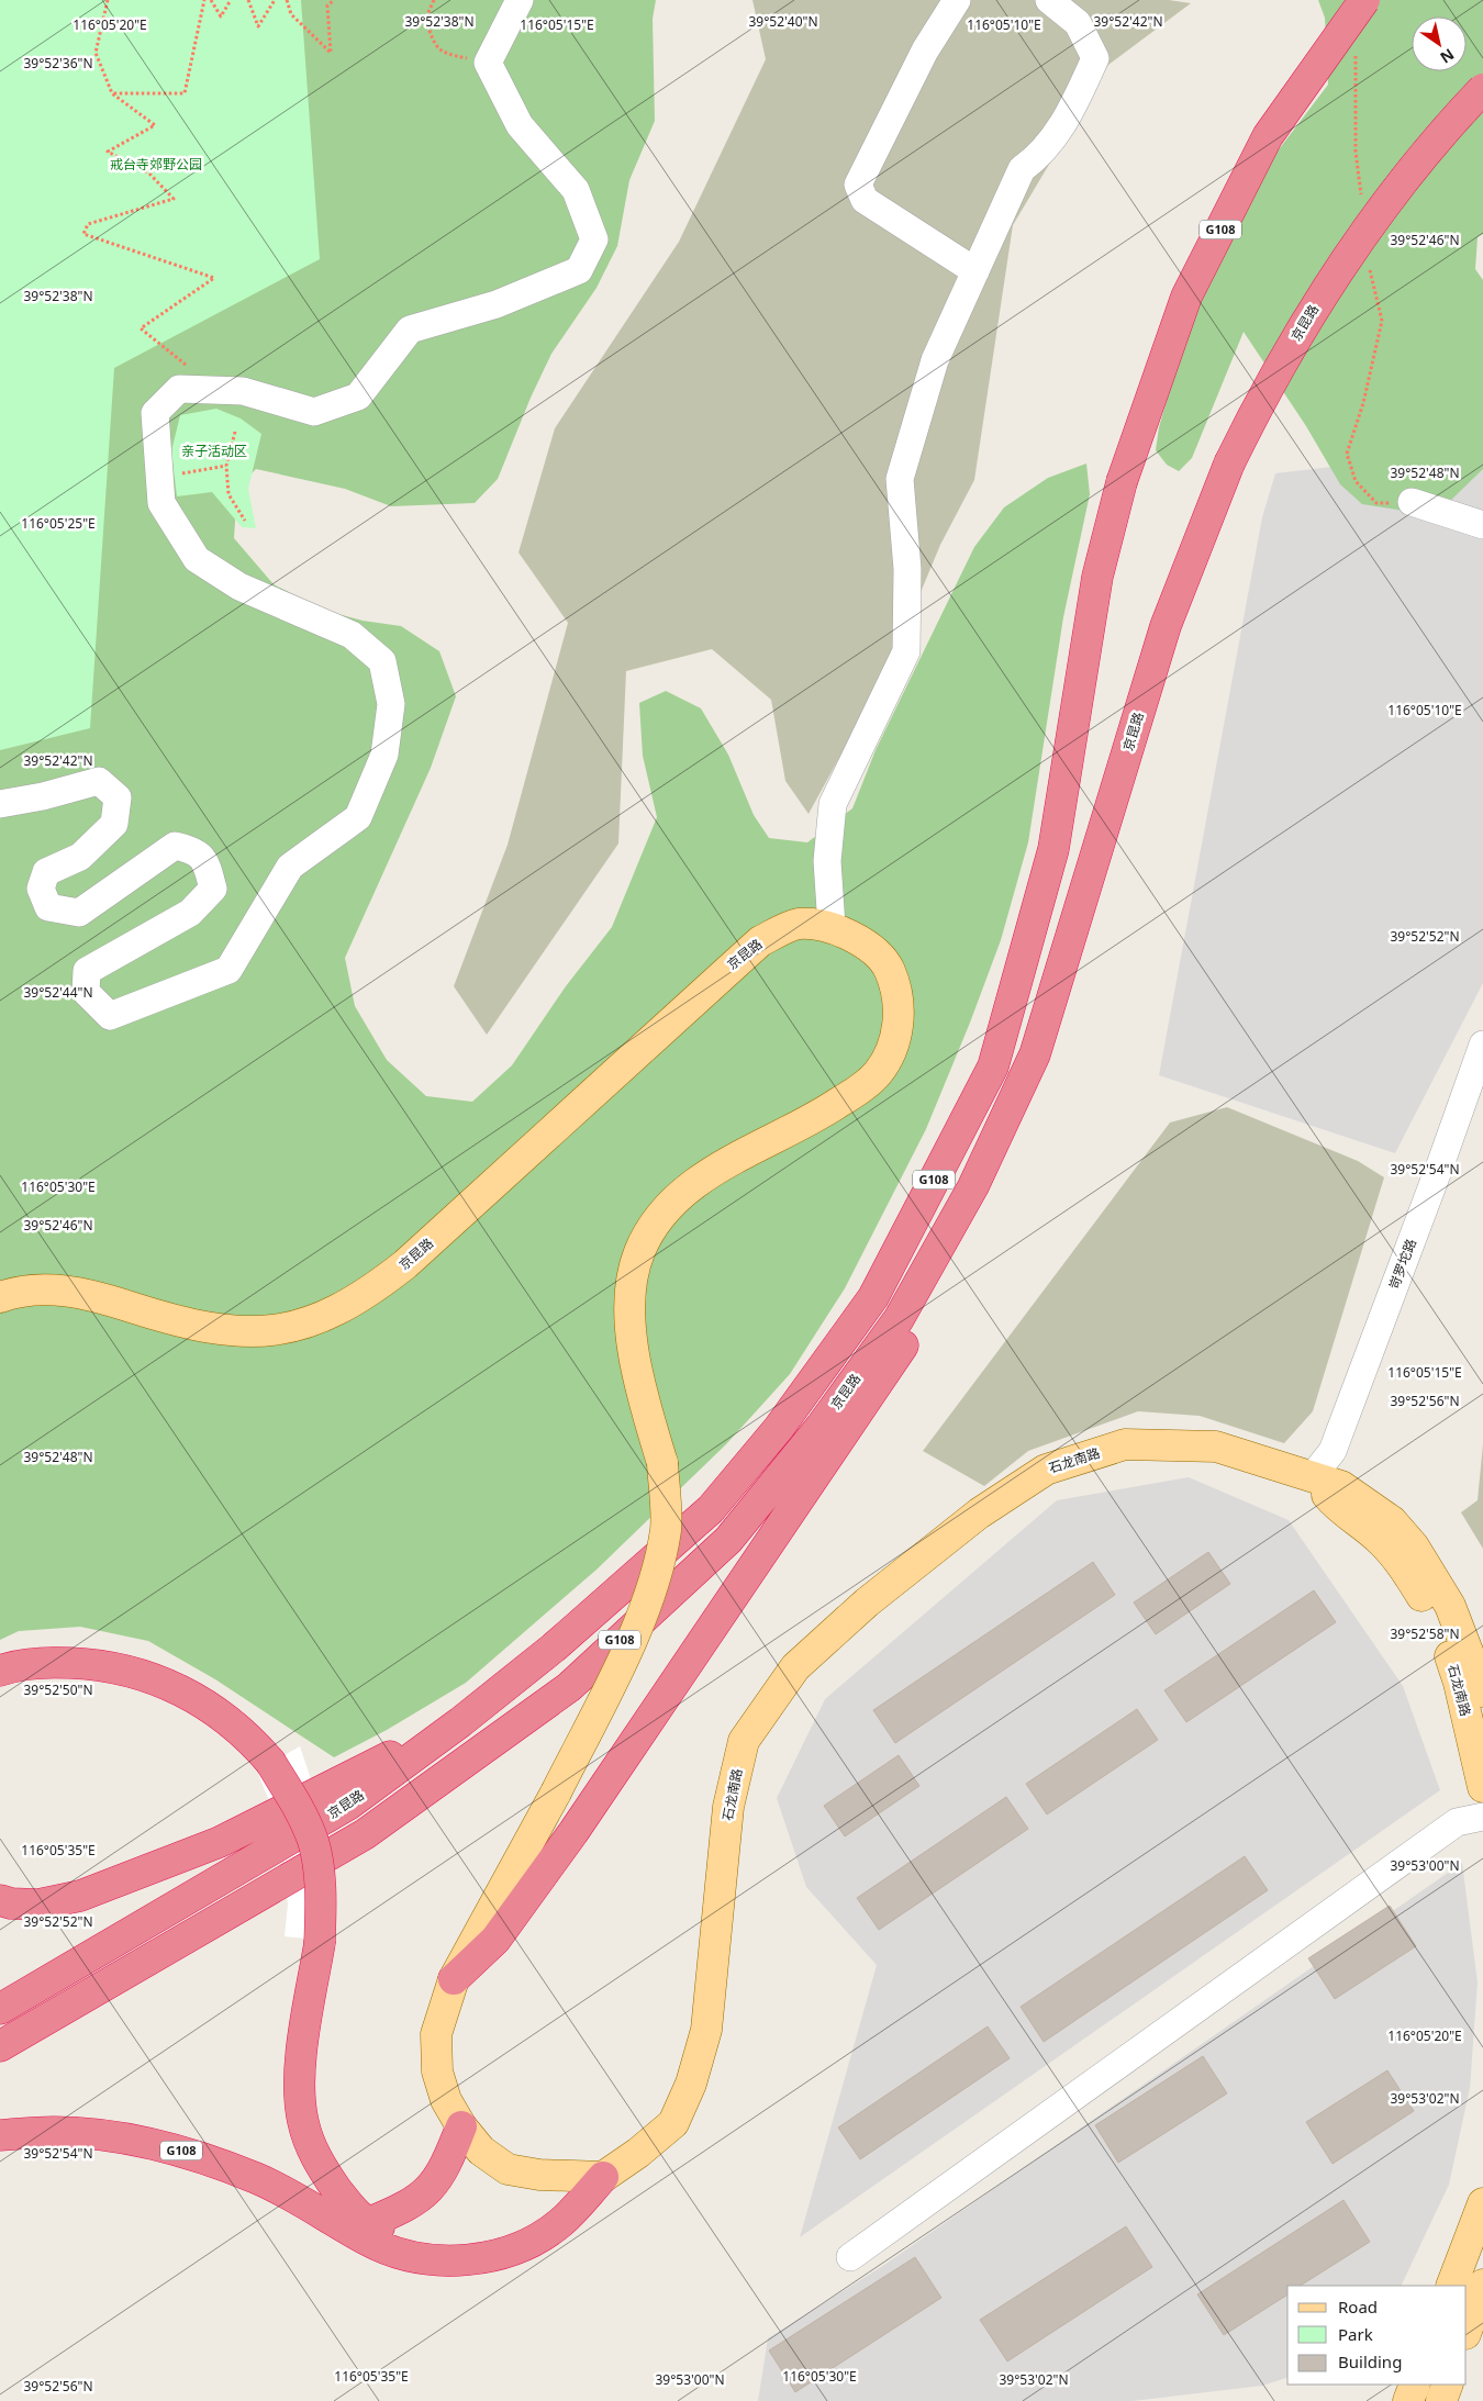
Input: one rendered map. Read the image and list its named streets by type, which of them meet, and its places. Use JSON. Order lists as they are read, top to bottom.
{
  "streets": {
    "highway": ["G108", "京昆路"],
    "main road": ["石龙南路"],
    "street": ["岢罗坨路"]
  },
  "crossings": [
    ["岢罗坨路", "石龙南路"]
  ],
  "parks": ["戒台寺郊野公园", "亲子活动区"],
  "legend": ["Road", "Park", "Building"],
  "north": "bottom right",
  "coordinates": [
    "39°52'38\"N",
    "39°52'40\"N",
    "39°52'42\"N",
    "116°05'20\"E",
    "116°05'15\"E",
    "116°05'10\"E",
    "39°52'36\"N",
    "39°52'46\"N",
    "39°52'48\"N",
    "116°05'25\"E",
    "39°52'52\"N",
    "39°52'44\"N",
    "39°52'54\"N",
    "116°05'30\"E",
    "39°52'56\"N",
    "39°52'58\"N",
    "39°52'50\"N",
    "116°05'35\"E",
    "39°53'00\"N",
    "39°53'02\"N"
  ]
}
